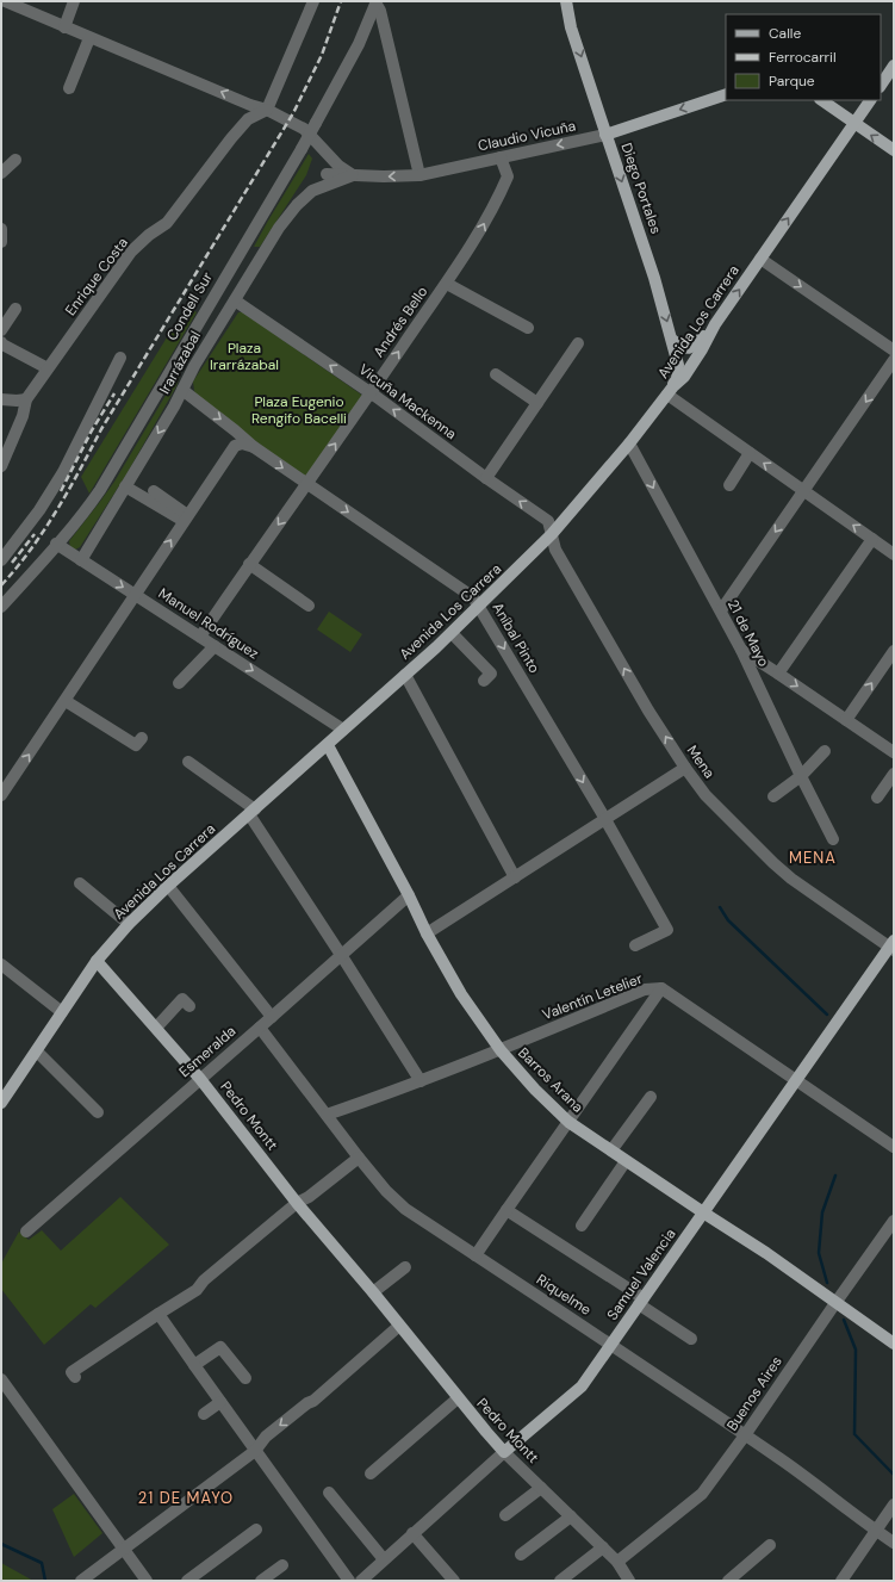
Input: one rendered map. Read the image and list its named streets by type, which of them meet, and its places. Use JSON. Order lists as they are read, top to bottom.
{
  "streets": {
    "main road": [
      "Claudio Vicuña",
      "Diego Portales",
      "Avenida Los Carrera",
      "Barros Arana",
      "Pedro Montt",
      "Samuel Valencia"
    ],
    "street": [
      "Enrique Costa",
      "Condell Sur",
      "Andrés Bello",
      "Irarrázabal",
      "Vicuña Mackenna",
      "Manuel Rodríguez",
      "21 de Mayo",
      "Aníbal Pinto",
      "Mena",
      "Valentín Letelier",
      "Esmeralda",
      "Riquelme",
      "Buenos Aires"
    ]
  },
  "crossings": [
    ["Claudio Vicuña", "Diego Portales"],
    ["Claudio Vicuña", "Andrés Bello"],
    ["Claudio Vicuña", "Irarrázabal"],
    ["Diego Portales", "Avenida Los Carrera"],
    ["Condell Sur", "Manuel Rodríguez"],
    ["Andrés Bello", "Vicuña Mackenna"],
    ["Andrés Bello", "Manuel Rodríguez"],
    ["Andrés Bello", "Aníbal Pinto"],
    ["Avenida Los Carrera", "Vicuña Mackenna"],
    ["Avenida Los Carrera", "Manuel Rodríguez"],
    ["Avenida Los Carrera", "21 de Mayo"],
    ["Avenida Los Carrera", "Aníbal Pinto"],
    ["Avenida Los Carrera", "Mena"],
    ["Avenida Los Carrera", "Barros Arana"],
    ["Avenida Los Carrera", "Pedro Montt"],
    ["Irarrázabal", "Vicuña Mackenna"],
    ["Irarrázabal", "Manuel Rodríguez"],
    ["Irarrázabal", "Aníbal Pinto"],
    ["Vicuña Mackenna", "Mena"],
    ["Mena", "Samuel Valencia"],
    ["Valentín Letelier", "Barros Arana"],
    ["Valentín Letelier", "Samuel Valencia"],
    ["Valentín Letelier", "Riquelme"],
    ["Esmeralda", "Barros Arana"],
    ["Esmeralda", "Pedro Montt"],
    ["Esmeralda", "Riquelme"],
    ["Barros Arana", "Samuel Valencia"],
    ["Barros Arana", "Buenos Aires"],
    ["Pedro Montt", "Samuel Valencia"],
    ["Pedro Montt", "Buenos Aires"],
    ["Samuel Valencia", "Riquelme"],
    ["Riquelme", "Buenos Aires"]
  ],
  "one_way": [
    "Claudio Vicuña",
    "Diego Portales",
    "Vicuña Mackenna",
    "Mena"
  ],
  "districts": ["MENA", "21 DE MAYO"],
  "parks": ["Plaza Irarrázabal", "Plaza Eugenio Rengifo Bacelli"],
  "legend": ["Calle", "Ferrocarril", "Parque"]
}
